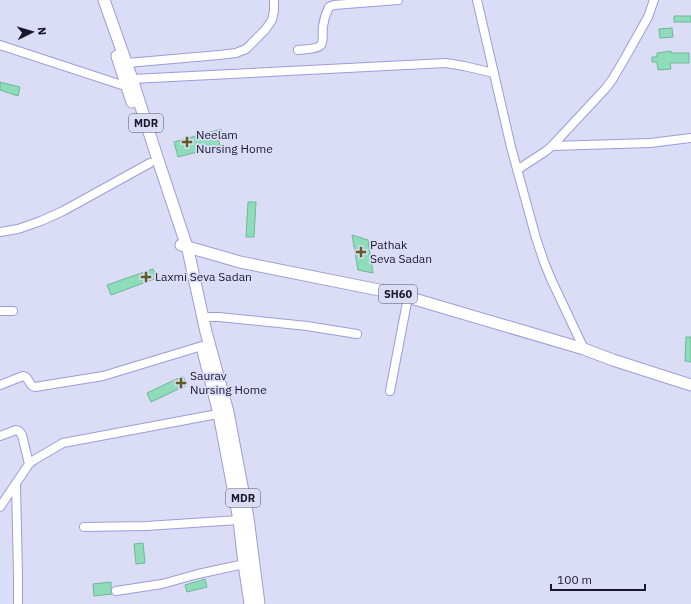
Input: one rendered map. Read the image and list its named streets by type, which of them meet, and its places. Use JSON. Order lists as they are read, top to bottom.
{
  "streets": {
    "main road": ["MDR", "SH60"]
  },
  "crossings": [
    ["MDR", "SH60"]
  ],
  "places": {
    "health": [
      "Neelam Nursing Home",
      "Pathak Seva Sadan",
      "Laxmi Seva Sadan",
      "Saurav Nursing Home"
    ]
  },
  "scale_bar": "100 m",
  "north": "right"
}
